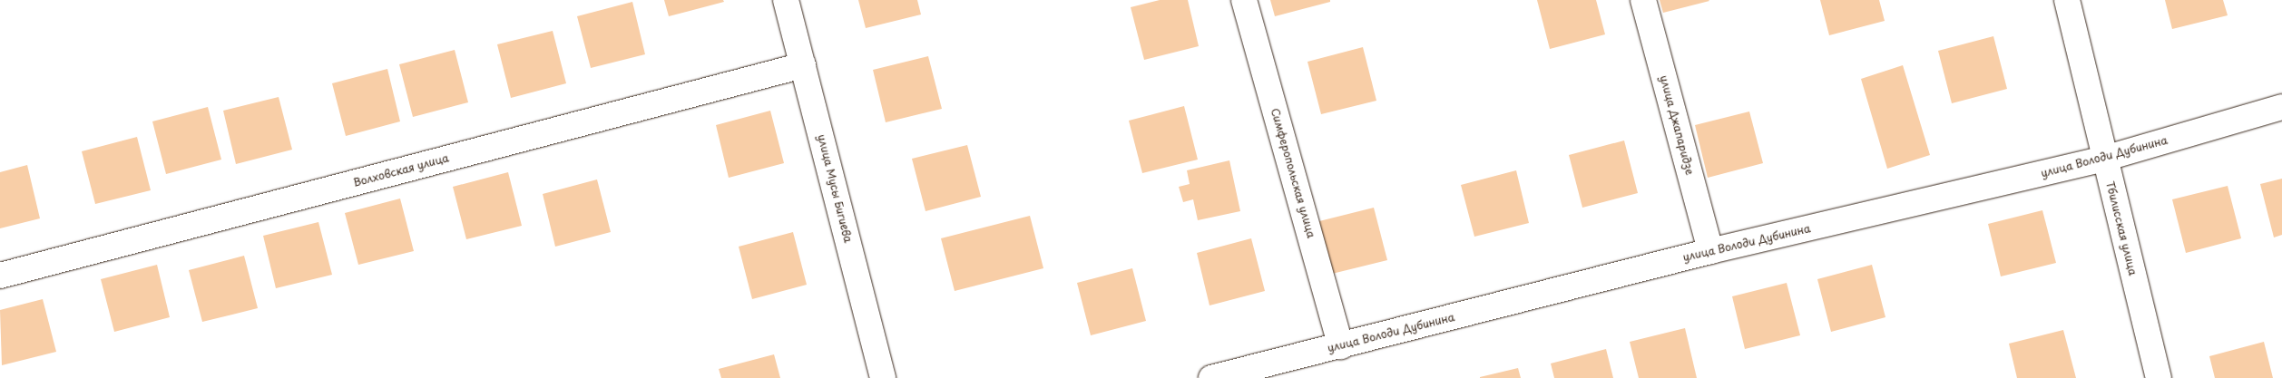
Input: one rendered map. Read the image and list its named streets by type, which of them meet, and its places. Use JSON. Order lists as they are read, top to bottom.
{
  "streets": {
    "street": [
      "улица Джапаридзе",
      "улица Володи Дубинина",
      "Волховская улица",
      "Симферопольская улица",
      "улица Мусы Бигиева",
      "Тбилисская улица"
    ]
  },
  "crossings": [
    ["улица Джапаридзе", "улица Володи Дубинина"],
    ["улица Володи Дубинина", "Симферопольская улица"],
    ["улица Володи Дубинина", "Тбилисская улица"],
    ["Волховская улица", "улица Мусы Бигиева"]
  ]
}
